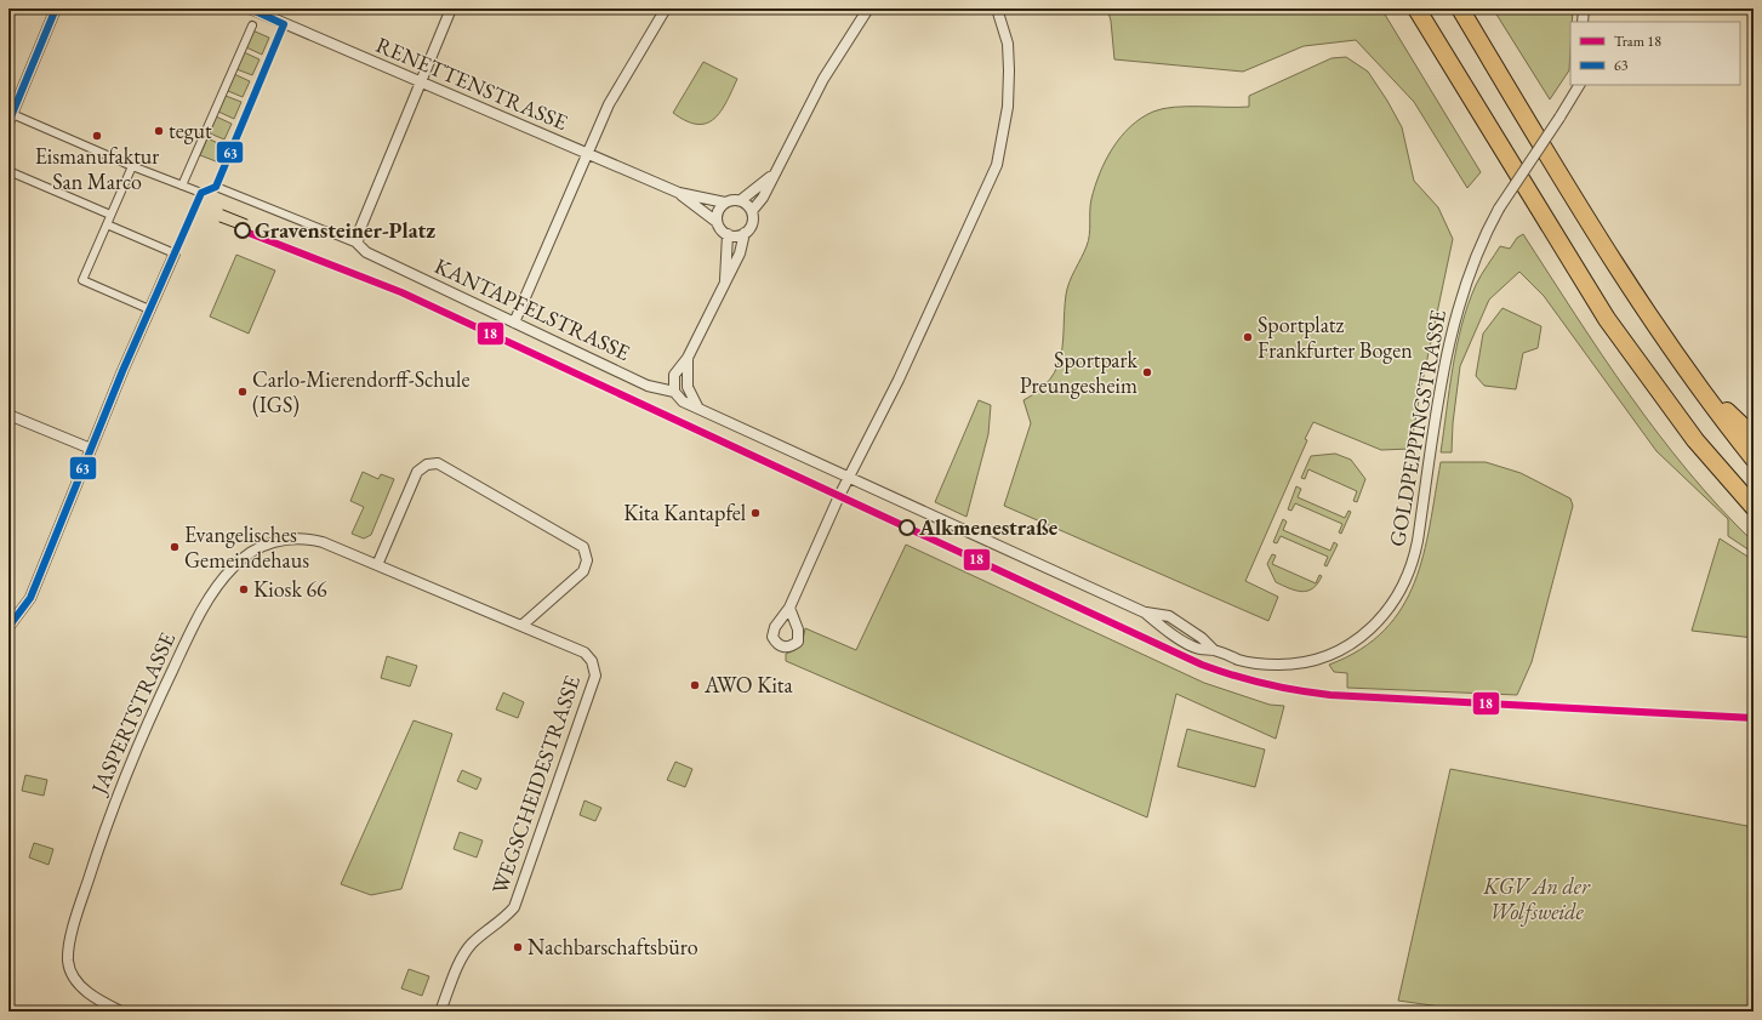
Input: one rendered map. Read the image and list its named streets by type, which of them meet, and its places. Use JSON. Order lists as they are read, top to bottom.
{
  "streets": {
    "street": [
      "RENETTENSTRASSE",
      "KANTAPFELSTRASSE",
      "GOLDPEPPINGSTRASSE",
      "JASPERTSTRASSE",
      "WEGSCHEIDESTRASSE"
    ]
  },
  "crossings": [
    ["KANTAPFELSTRASSE", "GOLDPEPPINGSTRASSE"],
    ["JASPERTSTRASSE", "WEGSCHEIDESTRASSE"]
  ],
  "parks": ["KGV An der Wolfsweide"],
  "places": [
    "tegut",
    "Eismanufaktur San Marco",
    "Gravensteiner-Platz",
    "Sportplatz Frankfurter Bogen",
    "Sportpark Preungesheim",
    "Carlo-Mierendorff-Schule (IGS)",
    "Kita Kantapfel",
    "Alkmenestraße",
    "Evangelisches Gemeindehaus",
    "Kiosk 66",
    "AWO Kita",
    "Nachbarschaftsbüro"
  ],
  "lines": ["transit line 63", "tram line 18"],
  "legend": ["Tram 18", "63"]
}
